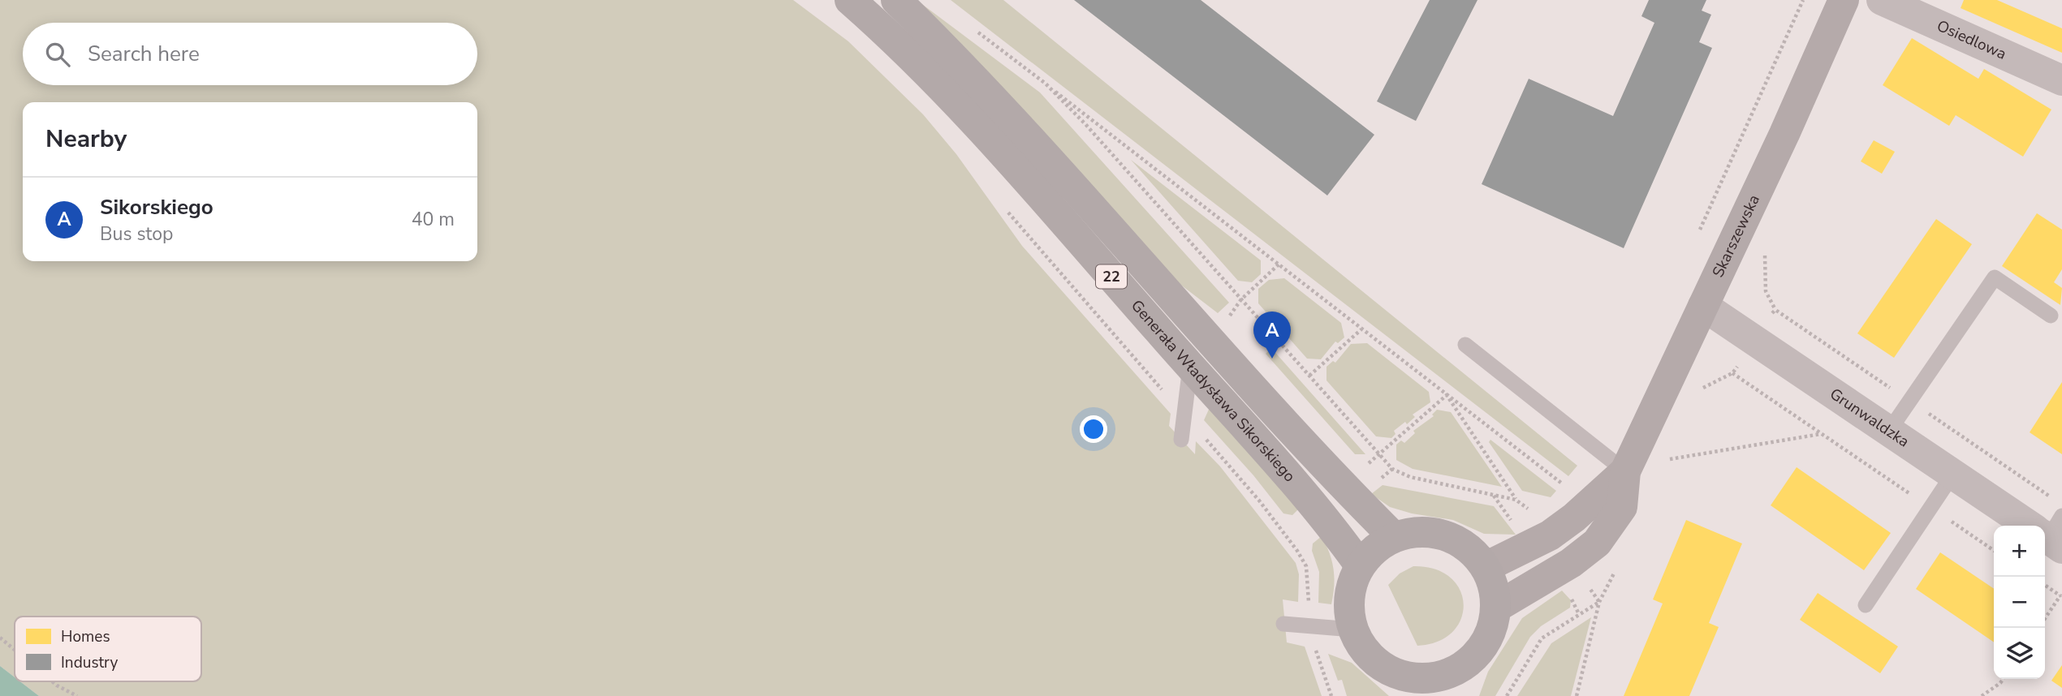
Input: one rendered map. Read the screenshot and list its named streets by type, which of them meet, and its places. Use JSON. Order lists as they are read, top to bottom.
{
  "streets": {
    "main road": ["Skarszewska", "22", "Generała Władysława Sikorskiego"],
    "street": ["Osiedlowa", "Grunwaldzka"]
  },
  "crossings": [
    ["Skarszewska", "Generała Władysława Sikorskiego"],
    ["Skarszewska", "Grunwaldzka"]
  ],
  "legend": ["Homes", "Industry"],
  "page": {
    "search": "Search here",
    "heading": "Nearby",
    "list": [
      {
        "mark": "A",
        "name": "Sikorskiego",
        "note": "Bus stop",
        "value": "40 m"
      }
    ],
    "pins": "A",
    "map_buttons": ["+", "−"]
  }
}
